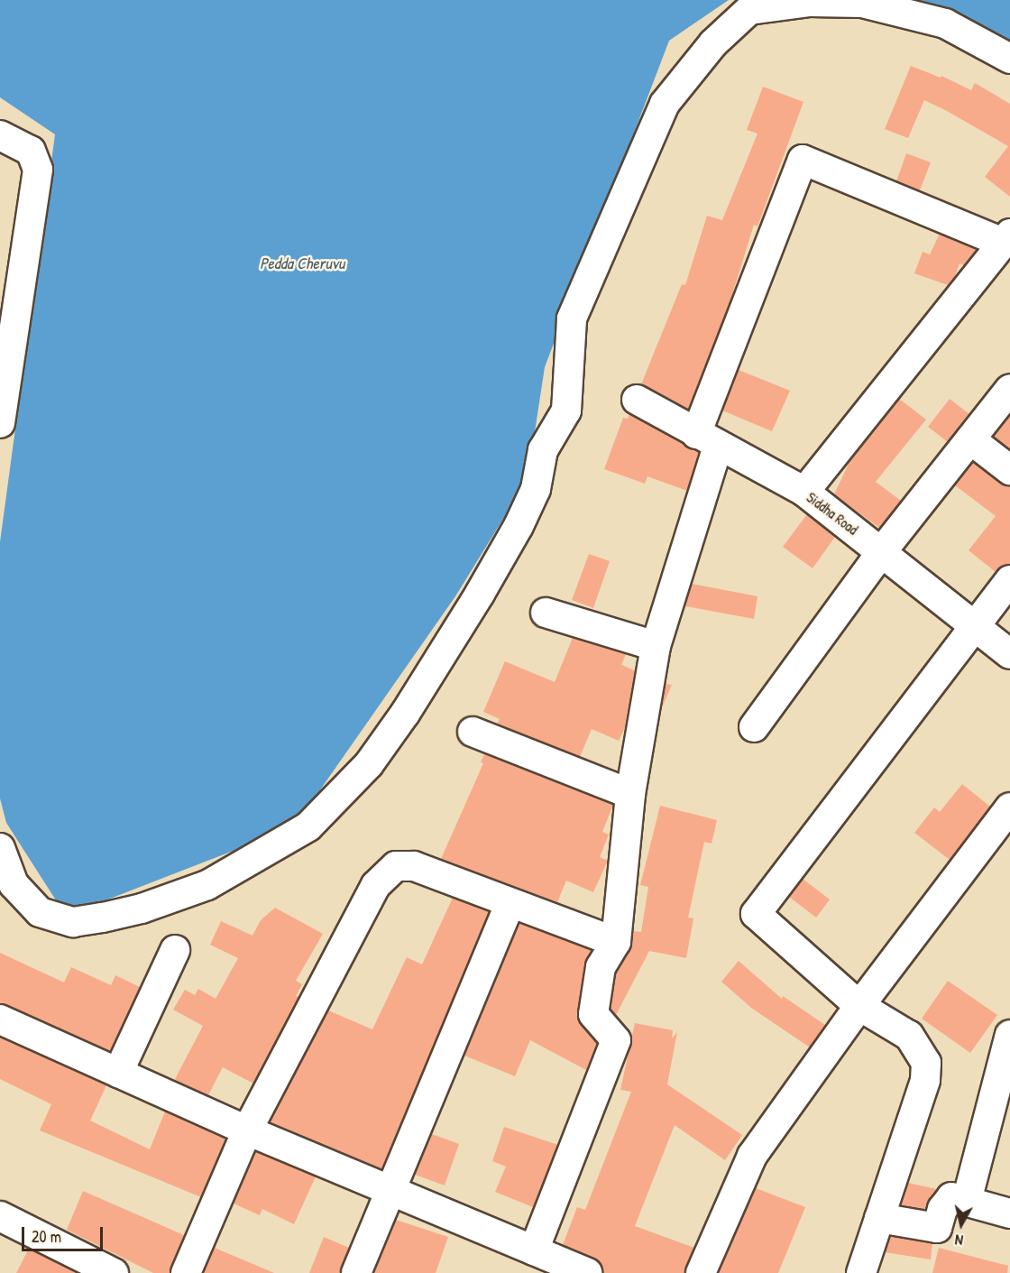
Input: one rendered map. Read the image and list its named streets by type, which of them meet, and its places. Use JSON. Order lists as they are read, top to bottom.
{
  "streets": {
    "street": ["Siddha Road"]
  },
  "water": ["Pedda Cheruvu"],
  "scale_bar": "20 m",
  "north": "bottom"
}
